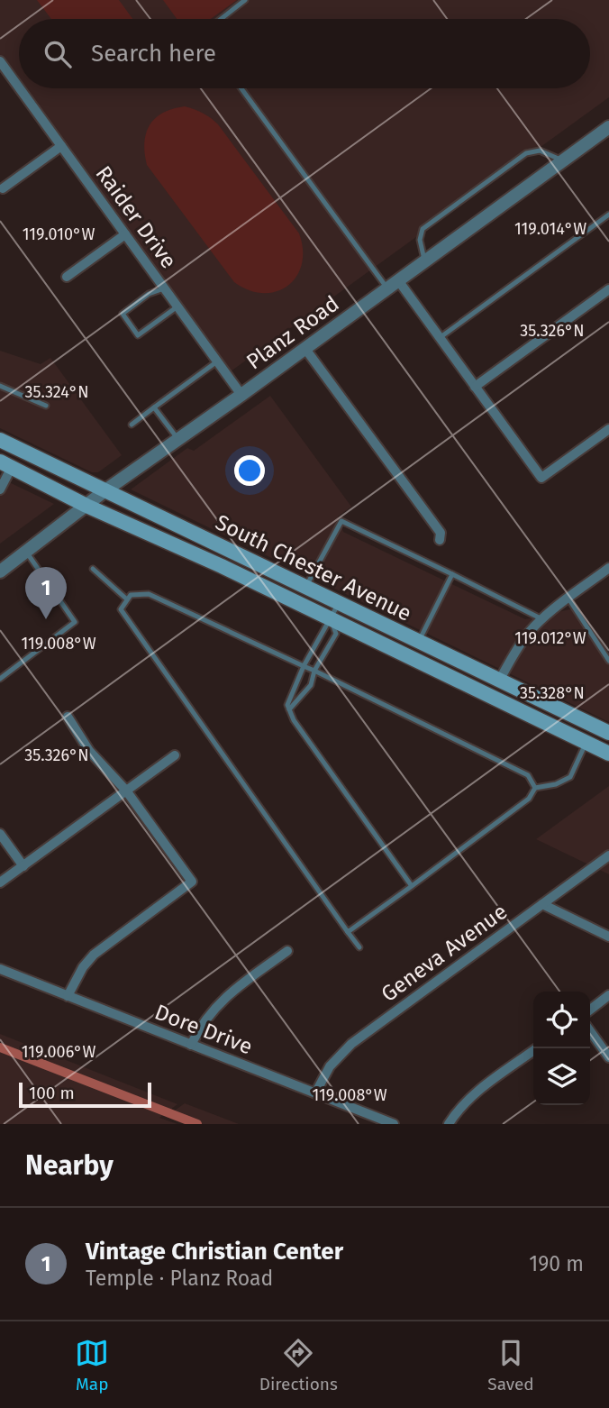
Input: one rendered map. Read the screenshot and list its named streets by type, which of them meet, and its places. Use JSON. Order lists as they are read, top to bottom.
{
  "streets": {
    "main road": ["South Chester Avenue"],
    "street": [
      "Raider Drive",
      "Planz Road",
      "Geneva Avenue",
      "Dore Drive"
    ]
  },
  "crossings": [
    ["Raider Drive", "Planz Road"],
    ["Planz Road", "South Chester Avenue"],
    ["Geneva Avenue", "Dore Drive"]
  ],
  "scale_bar": "100 m",
  "page": {
    "search": "Search here",
    "pins": "1",
    "scale": "100 m",
    "heading": "Nearby",
    "list": [
      {
        "mark": "1",
        "name": "Vintage Christian Center",
        "note": "Temple · Planz Road",
        "value": "190 m"
      }
    ],
    "nav": ["Map", "Directions", "Saved"]
  },
  "coordinates": [
    "119.014°W",
    "119.010°W",
    "35.326°N",
    "35.324°N",
    "119.012°W",
    "119.008°W",
    "35.328°N",
    "119.006°W"
  ]
}
